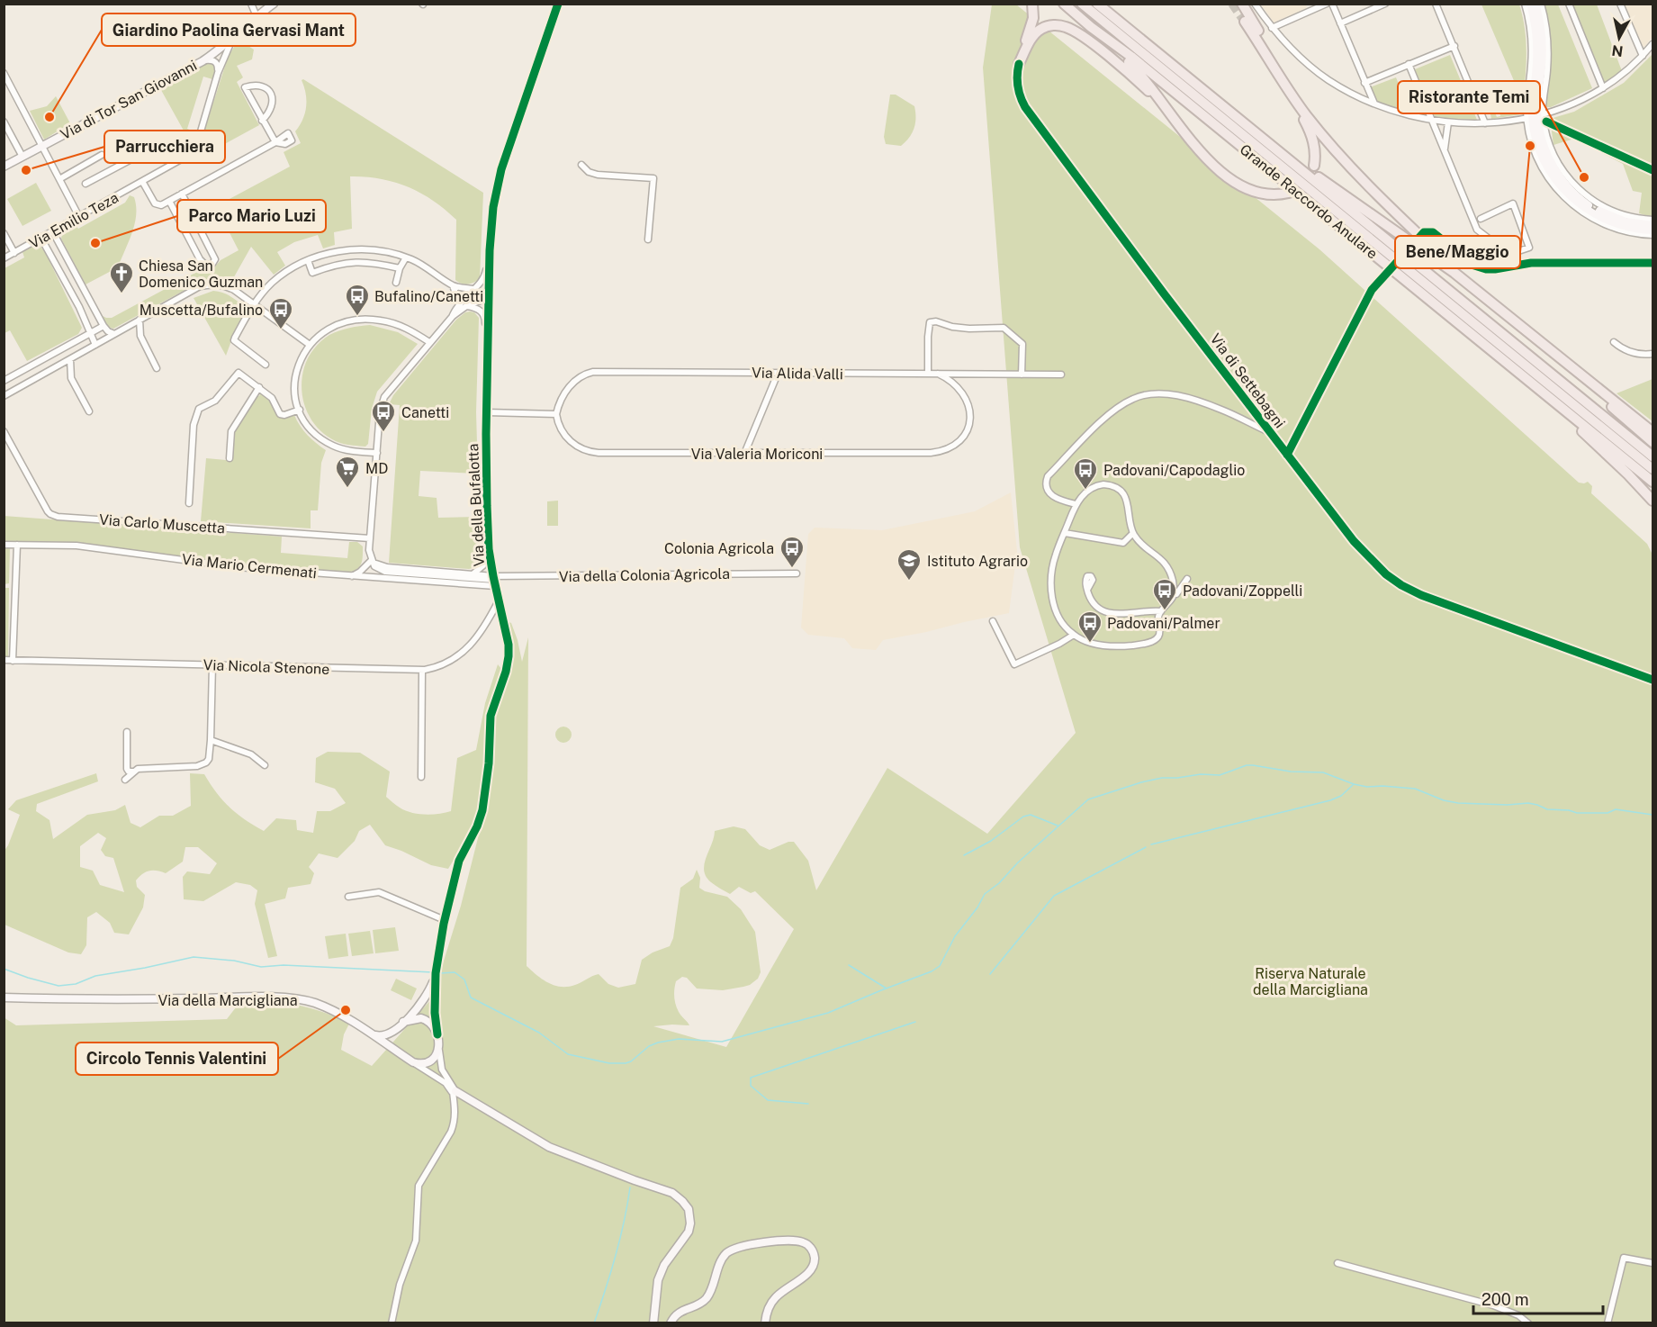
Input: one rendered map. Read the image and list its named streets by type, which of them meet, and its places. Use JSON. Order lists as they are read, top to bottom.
{
  "streets": {
    "highway": ["Grande Raccordo Anulare"],
    "street": [
      "Via di Tor San Giovanni",
      "Via Emilio Teza",
      "Via Alida Valli",
      "Via di Settebagni",
      "Via Valeria Moriconi",
      "Via della Bufalotta",
      "Via Carlo Muscetta",
      "Via Mario Cermenati",
      "Via della Colonia Agricola",
      "Via Nicola Stenone",
      "Via della Marcigliana"
    ]
  },
  "crossings": [
    ["Via di Tor San Giovanni", "Via Emilio Teza"],
    ["Via Alida Valli", "Via Valeria Moriconi"],
    ["Via della Bufalotta", "Via Mario Cermenati"],
    ["Via della Bufalotta", "Via della Colonia Agricola"],
    ["Via della Bufalotta", "Via Nicola Stenone"],
    ["Via della Bufalotta", "Via della Marcigliana"],
    ["Via Mario Cermenati", "Via della Colonia Agricola"]
  ],
  "parks": ["Riserva Naturale della Marcigliana"],
  "places": {
    "other": [
      "Giardino Paolina Gervasi Mant",
      "Bene/Maggio",
      "Parrucchiera",
      "Ristorante Temi",
      "Parco Mario Luzi",
      "Circolo Tennis Valentini"
    ],
    "church": ["Chiesa San Domenico Guzman"],
    "bus stop": [
      "Bufalino/Canetti",
      "Muscetta/Bufalino",
      "Canetti",
      "Padovani/Capodaglio",
      "Colonia Agricola",
      "Padovani/Zoppelli",
      "Padovani/Palmer"
    ],
    "supermarket": ["MD"],
    "school or university": ["Istituto Agrario"]
  },
  "scale_bar": "200 m",
  "north": "bottom"
}
